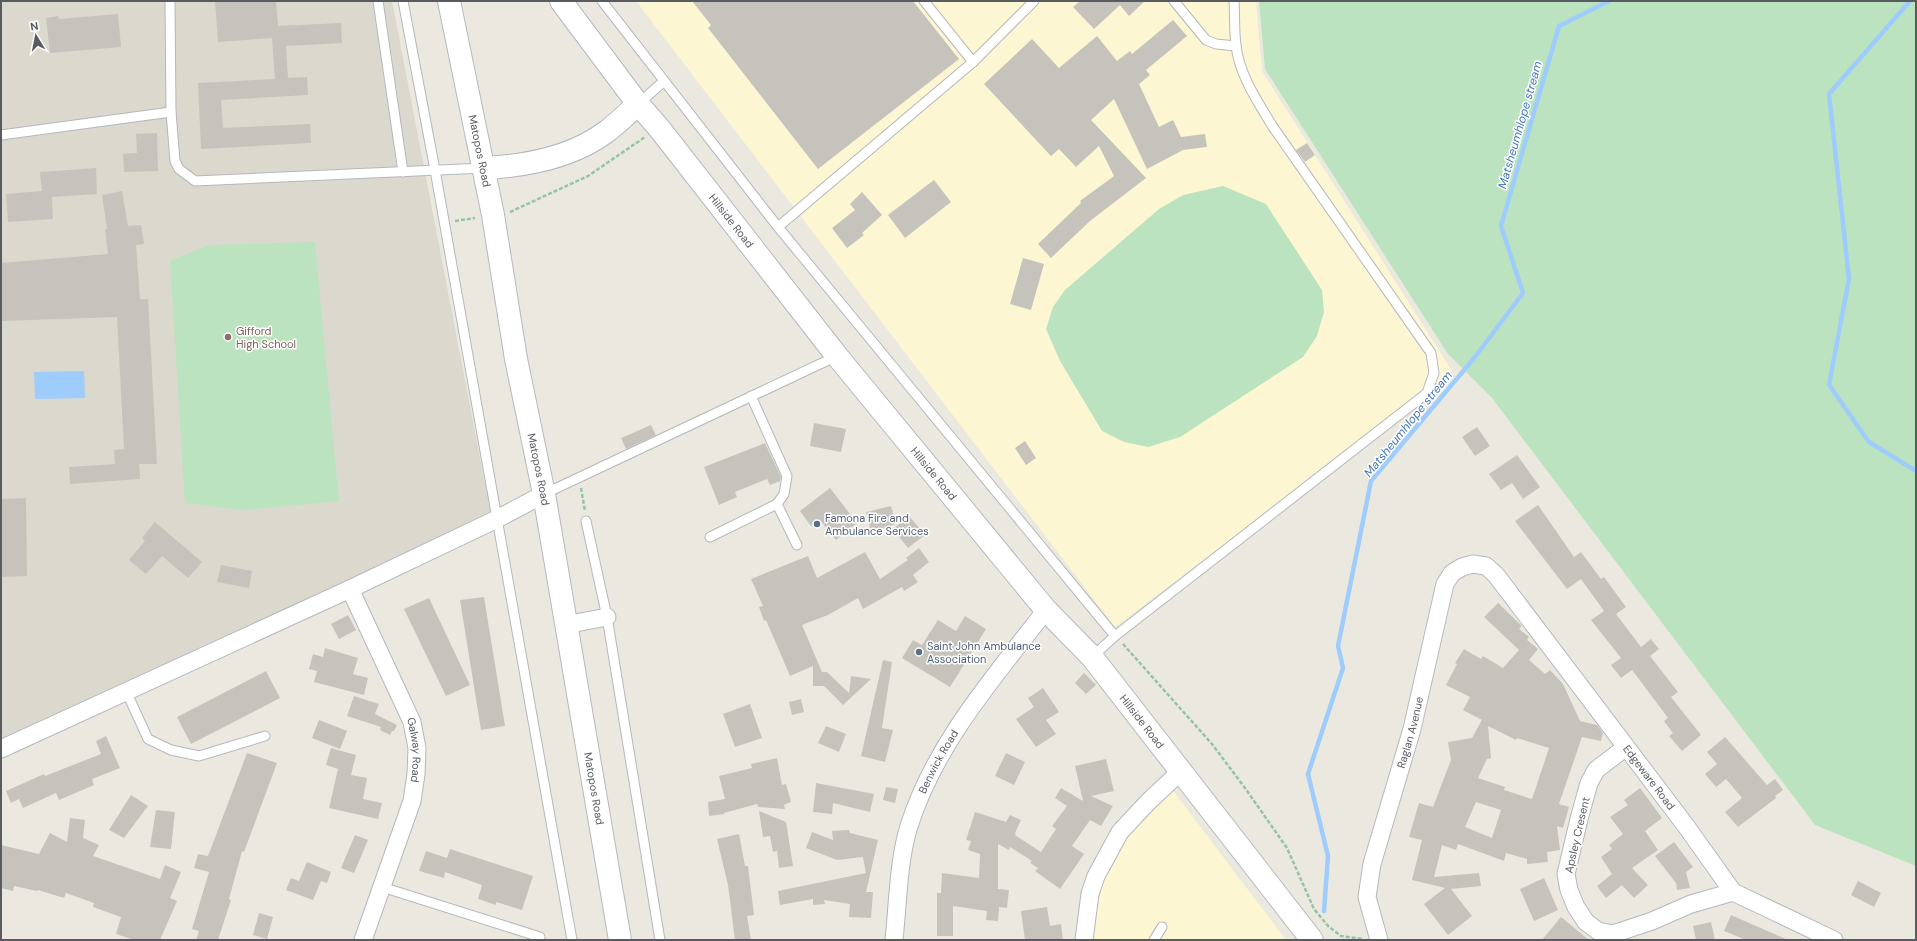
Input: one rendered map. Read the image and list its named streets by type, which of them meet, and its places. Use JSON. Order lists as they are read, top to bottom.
{
  "streets": {
    "street": [
      "Matopos Road",
      "Hillside Road",
      "Raglan Avenue",
      "Galway Road",
      "Benwick Road",
      "Edgeware Road",
      "Apsley Cresent"
    ]
  },
  "crossings": [
    ["Hillside Road", "Benwick Road"],
    ["Raglan Avenue", "Edgeware Road"],
    ["Edgeware Road", "Apsley Cresent"]
  ],
  "water": ["Matsheumhlope stream"],
  "places": ["Gifford High School", "Famona Fire and Ambulance Services", "Saint John Ambulance Association"],
  "north": "top"
}
